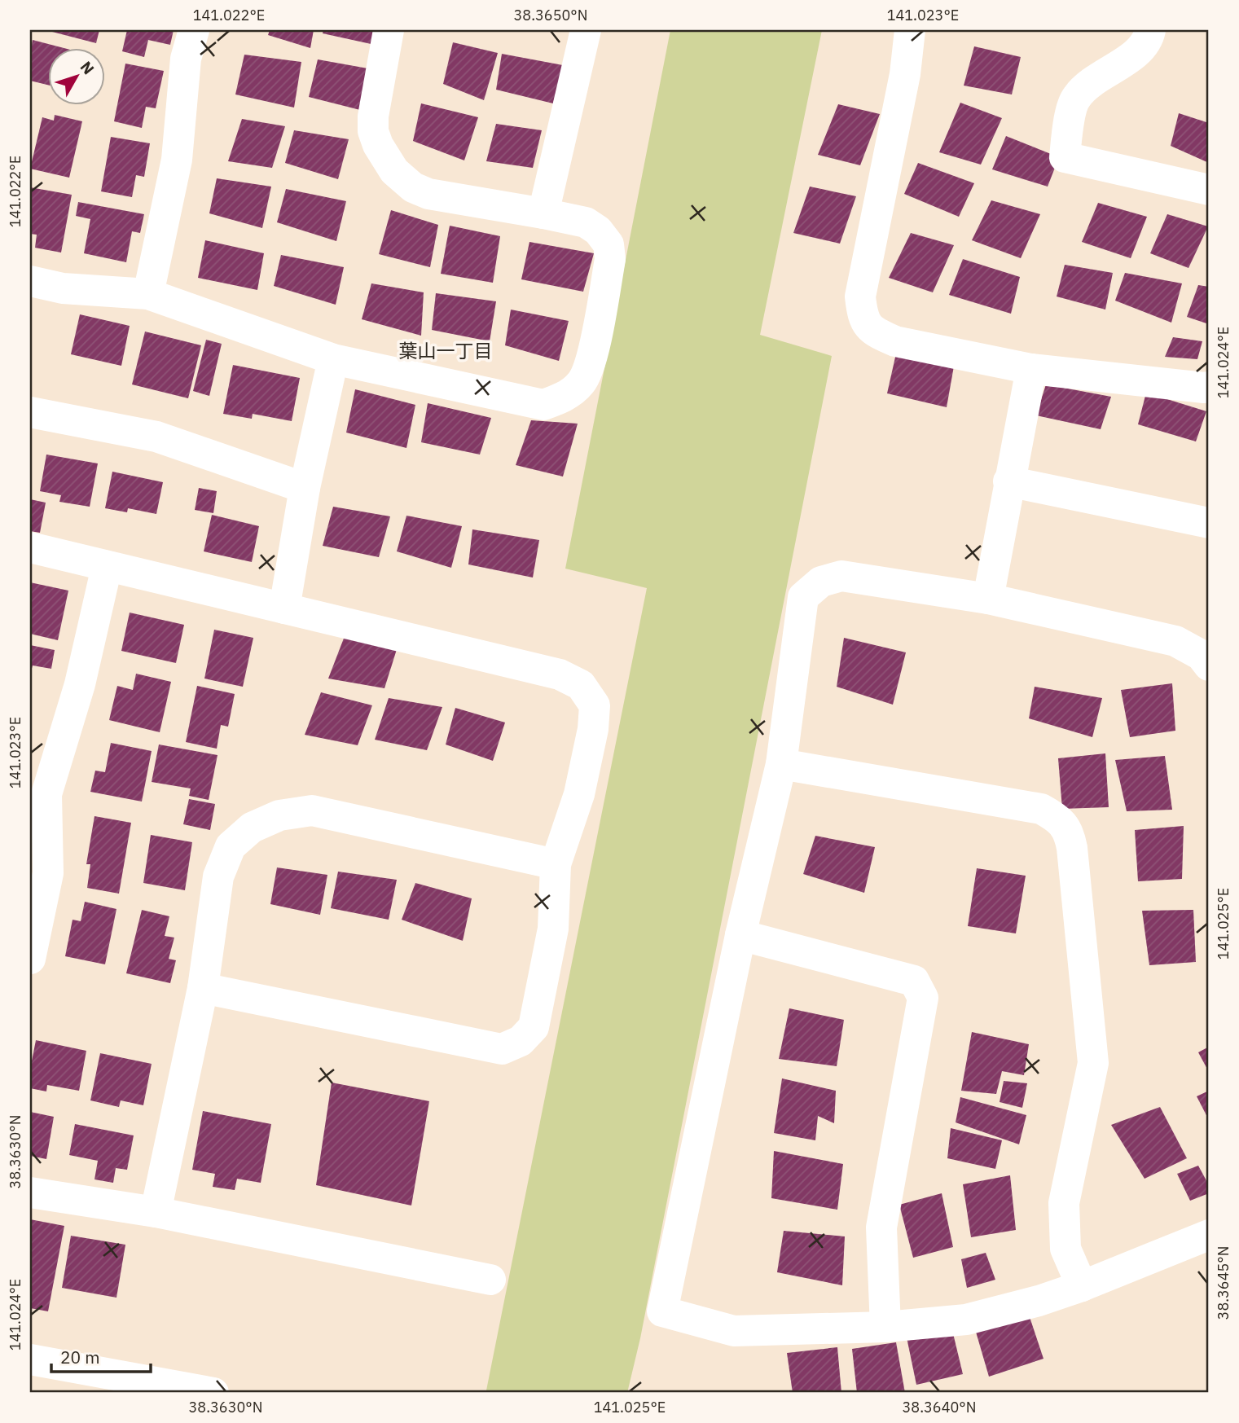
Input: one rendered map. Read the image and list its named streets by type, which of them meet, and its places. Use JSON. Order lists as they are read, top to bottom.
{
  "districts": ["葉山一丁目"],
  "scale_bar": "20 m",
  "north": "top right",
  "coordinates": [
    "141.022°E",
    "38.3650°N",
    "141.023°E",
    "141.024°E",
    "141.025°E",
    "38.3630°N",
    "38.3645°N",
    "38.3640°N"
  ]
}
